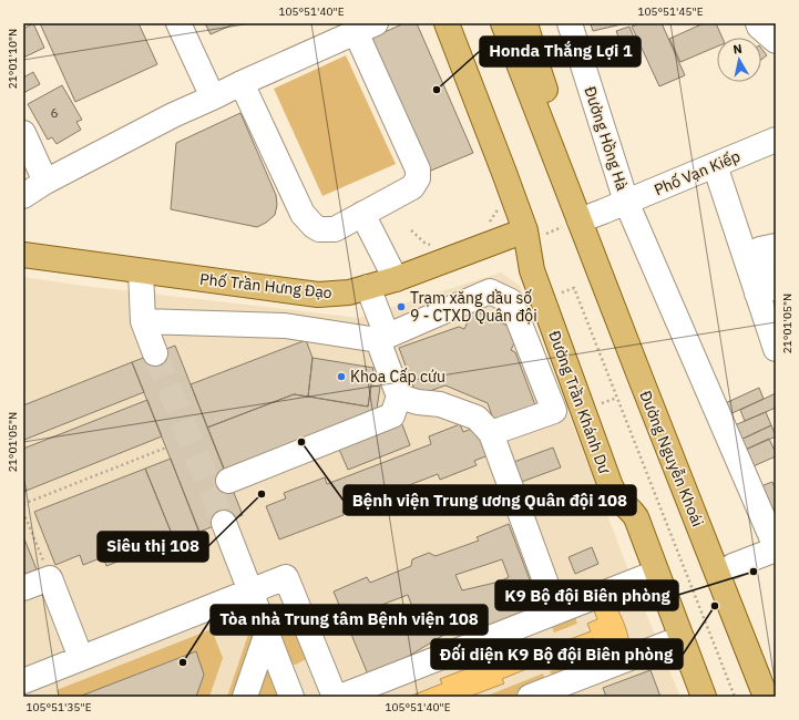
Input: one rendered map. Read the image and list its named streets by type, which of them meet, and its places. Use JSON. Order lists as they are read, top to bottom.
{
  "streets": {
    "main road": ["Phố Trần Hưng Đạo", "Đường Trần Khánh Dư", "Đường Nguyễn Khoái"],
    "street": ["Đường Hồng Hà", "Phố Vạn Kiếp"]
  },
  "crossings": [
    ["Đường Hồng Hà", "Phố Vạn Kiếp"],
    ["Phố Vạn Kiếp", "Đường Nguyễn Khoái"],
    ["Phố Trần Hưng Đạo", "Đường Trần Khánh Dư"]
  ],
  "places": [
    "Honda Thắng Lợi 1",
    "Trạm xăng dầu số 9 - CTXD Quân đội",
    "Khoa Cấp cứu",
    "Bệnh viện Trung ương Quân đội 108",
    "Siêu thị 108",
    "K9 Bộ đội Biên phòng",
    "Đối diện K9 Bộ đội Biên phòng",
    "Tòa nhà Trung tâm Bệnh viện 108"
  ],
  "house_numbers": ["6"],
  "north": "top",
  "coordinates": [
    "105°51'40\"E",
    "105°51'45\"E",
    "21°01'10\"N",
    "21°01'05\"N",
    "105°51'35\"E"
  ]
}
